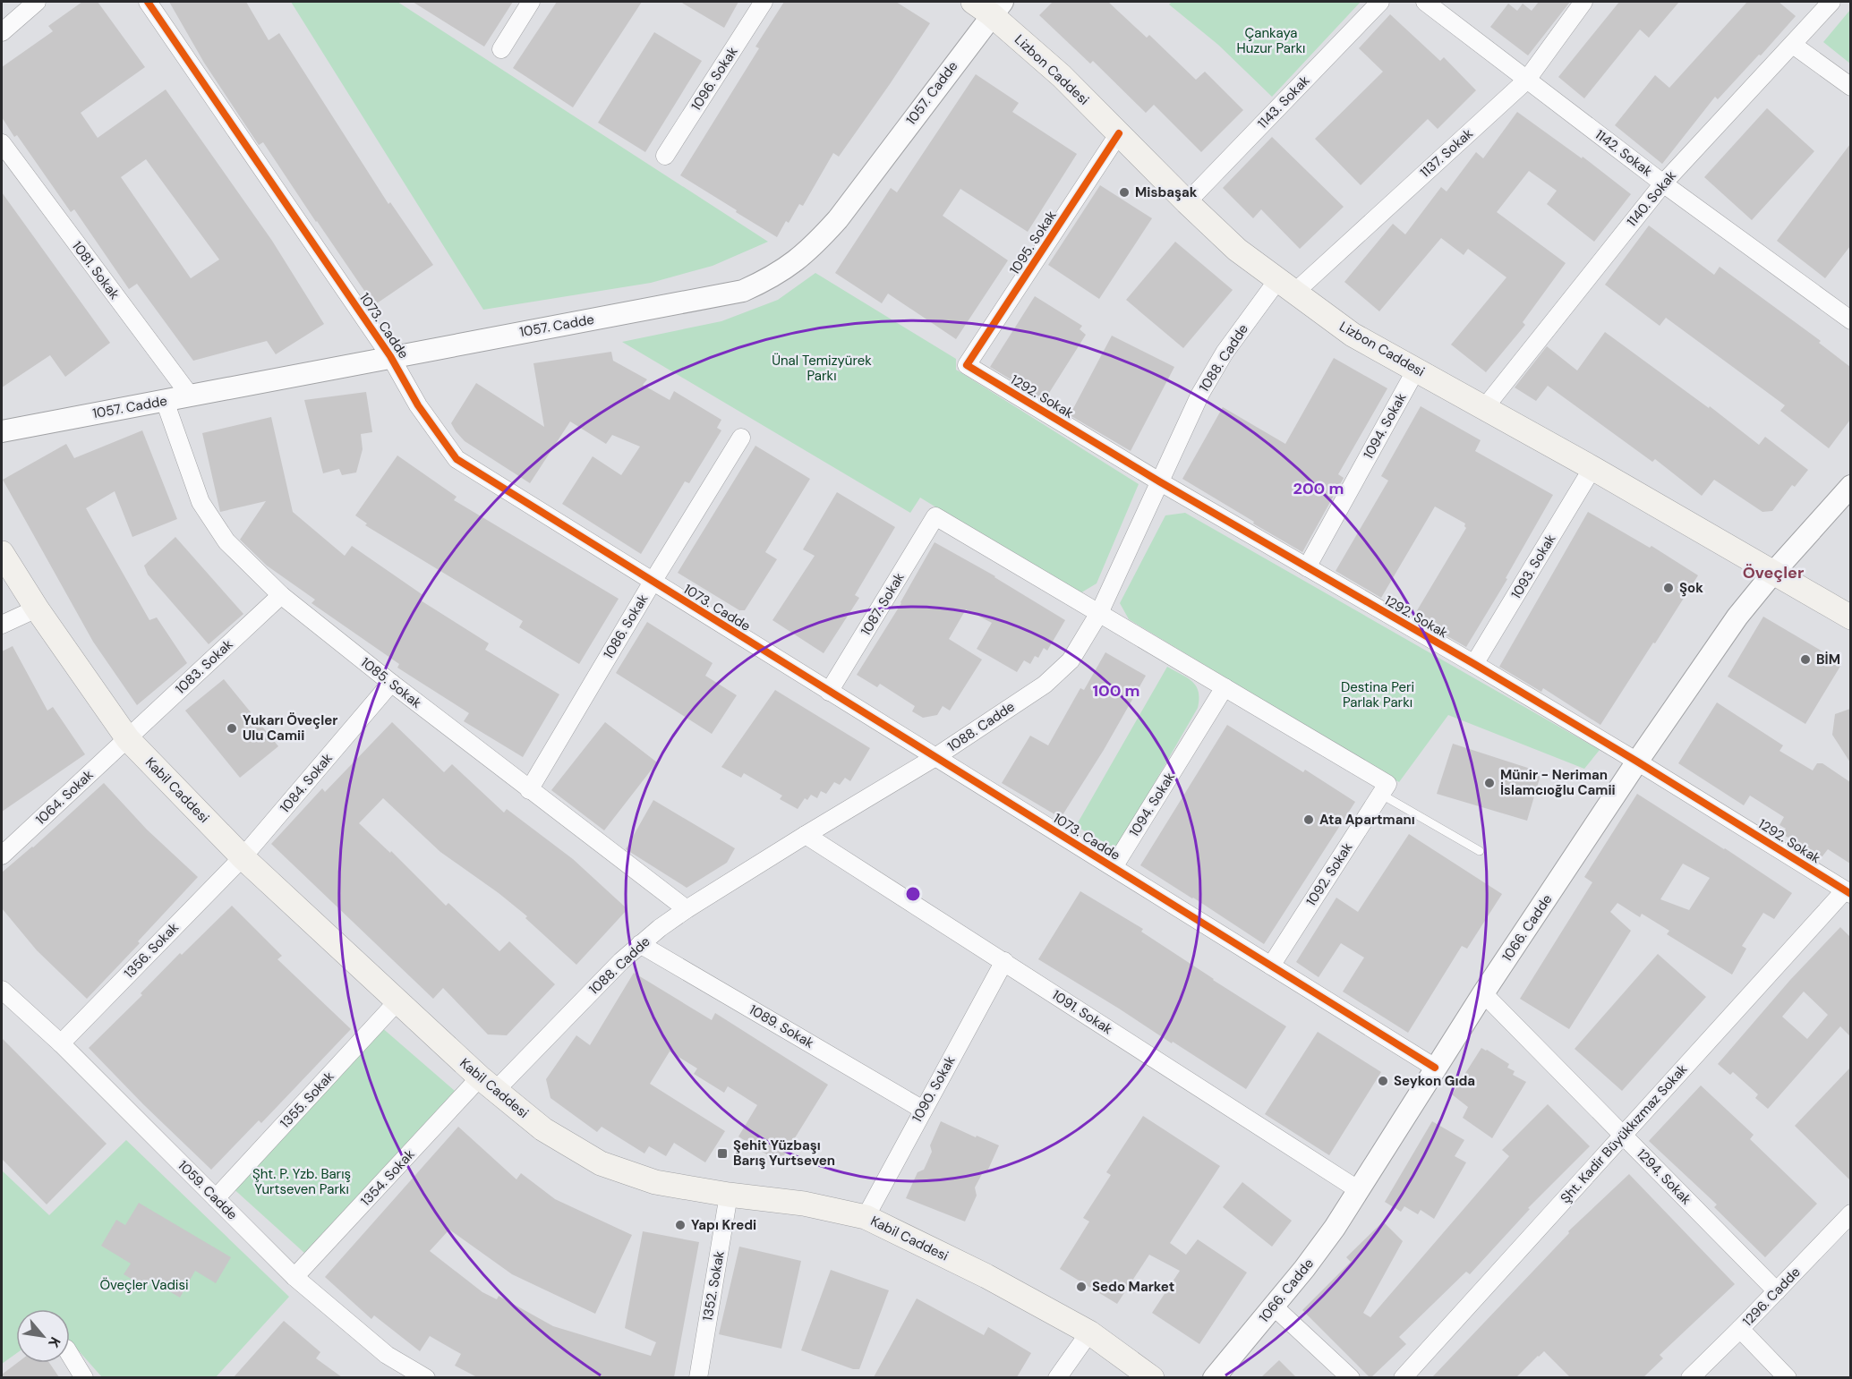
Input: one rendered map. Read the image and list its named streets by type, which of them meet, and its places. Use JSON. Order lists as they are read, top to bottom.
{
  "streets": {
    "main road": ["Lizbon Caddesi", "Kabil Caddesi"],
    "street": [
      "1096. Sokak",
      "1057. Cadde",
      "1143. Sokak",
      "1137. Sokak",
      "1142. Sokak",
      "1140. Sokak",
      "1095. Sokak",
      "1081. Sokak",
      "1073. Cadde",
      "1088. Cadde",
      "1292. Sokak",
      "1094. Sokak",
      "1093. Sokak",
      "1087. Sokak",
      "1086. Sokak",
      "1083. Sokak",
      "1085. Sokak",
      "1084. Sokak",
      "1064. Sokak",
      "1092. Sokak",
      "1066. Cadde",
      "1356. Sokak",
      "1091. Sokak",
      "1089. Sokak",
      "1090. Sokak",
      "1355. Sokak",
      "Şht. Kadir Büyükkızmaz Sokak",
      "1294. Sokak",
      "1354. Sokak",
      "1059. Cadde",
      "1352. Sokak",
      "1296. Cadde"
    ]
  },
  "crossings": [
    ["Lizbon Caddesi", "1057. Cadde"],
    ["Lizbon Caddesi", "1143. Sokak"],
    ["Lizbon Caddesi", "1137. Sokak"],
    ["Lizbon Caddesi", "1140. Sokak"],
    ["Lizbon Caddesi", "1095. Sokak"],
    ["Lizbon Caddesi", "1088. Cadde"],
    ["Lizbon Caddesi", "1094. Sokak"],
    ["Lizbon Caddesi", "1093. Sokak"],
    ["Lizbon Caddesi", "1066. Cadde"],
    ["1057. Cadde", "1081. Sokak"],
    ["1057. Cadde", "1073. Cadde"],
    ["1057. Cadde", "1085. Sokak"],
    ["1137. Sokak", "1142. Sokak"],
    ["1137. Sokak", "1088. Cadde"],
    ["1142. Sokak", "1140. Sokak"],
    ["1095. Sokak", "1292. Sokak"],
    ["1073. Cadde", "1088. Cadde"],
    ["1073. Cadde", "1094. Sokak"],
    ["1073. Cadde", "1087. Sokak"],
    ["1073. Cadde", "1086. Sokak"],
    ["1073. Cadde", "1092. Sokak"],
    ["1073. Cadde", "1066. Cadde"],
    ["1088. Cadde", "1292. Sokak"],
    ["1088. Cadde", "1087. Sokak"],
    ["1088. Cadde", "1085. Sokak"],
    ["1088. Cadde", "Kabil Caddesi"],
    ["1088. Cadde", "1091. Sokak"],
    ["1088. Cadde", "1089. Sokak"],
    ["1088. Cadde", "1354. Sokak"],
    ["1292. Sokak", "1094. Sokak"],
    ["1292. Sokak", "1093. Sokak"],
    ["1292. Sokak", "1066. Cadde"],
    ["1292. Sokak", "Şht. Kadir Büyükkızmaz Sokak"],
    ["1086. Sokak", "1085. Sokak"],
    ["1083. Sokak", "1085. Sokak"],
    ["1083. Sokak", "Kabil Caddesi"],
    ["1083. Sokak", "1064. Sokak"],
    ["1085. Sokak", "1084. Sokak"],
    ["1084. Sokak", "Kabil Caddesi"],
    ["1084. Sokak", "1356. Sokak"],
    ["Kabil Caddesi", "1064. Sokak"],
    ["Kabil Caddesi", "1356. Sokak"],
    ["Kabil Caddesi", "1090. Sokak"],
    ["Kabil Caddesi", "1355. Sokak"],
    ["Kabil Caddesi", "1354. Sokak"],
    ["Kabil Caddesi", "1352. Sokak"],
    ["1066. Cadde", "1091. Sokak"],
    ["1066. Cadde", "1294. Sokak"],
    ["1356. Sokak", "1059. Cadde"],
    ["1091. Sokak", "1090. Sokak"],
    ["1089. Sokak", "1090. Sokak"],
    ["1355. Sokak", "1059. Cadde"],
    ["Şht. Kadir Büyükkızmaz Sokak", "1294. Sokak"],
    ["1294. Sokak", "1296. Cadde"],
    ["1354. Sokak", "1059. Cadde"]
  ],
  "districts": ["Öveçler"],
  "parks": [
    "Çankaya Huzur Parkı",
    "Ünal Temizyürek Parkı",
    "Destina Peri Parlak Parkı",
    "Şht. P. Yzb. Barış Yurtseven Parkı",
    "Öveçler Vadisi"
  ],
  "places": {
    "other": [
      "Misbaşak",
      "Şok",
      "BİM",
      "Yukarı Öveçler Ulu Camii",
      "Münir - Neriman İslamcıoğlu Camii",
      "Ata Apartmanı",
      "Seykon Gıda",
      "Yapı Kredi",
      "Sedo Market"
    ],
    "transit": ["Şehit Yüzbaşı Barış Yurtseven"]
  },
  "north": "bottom right",
  "rings": ["200 m", "100 m"]
}
